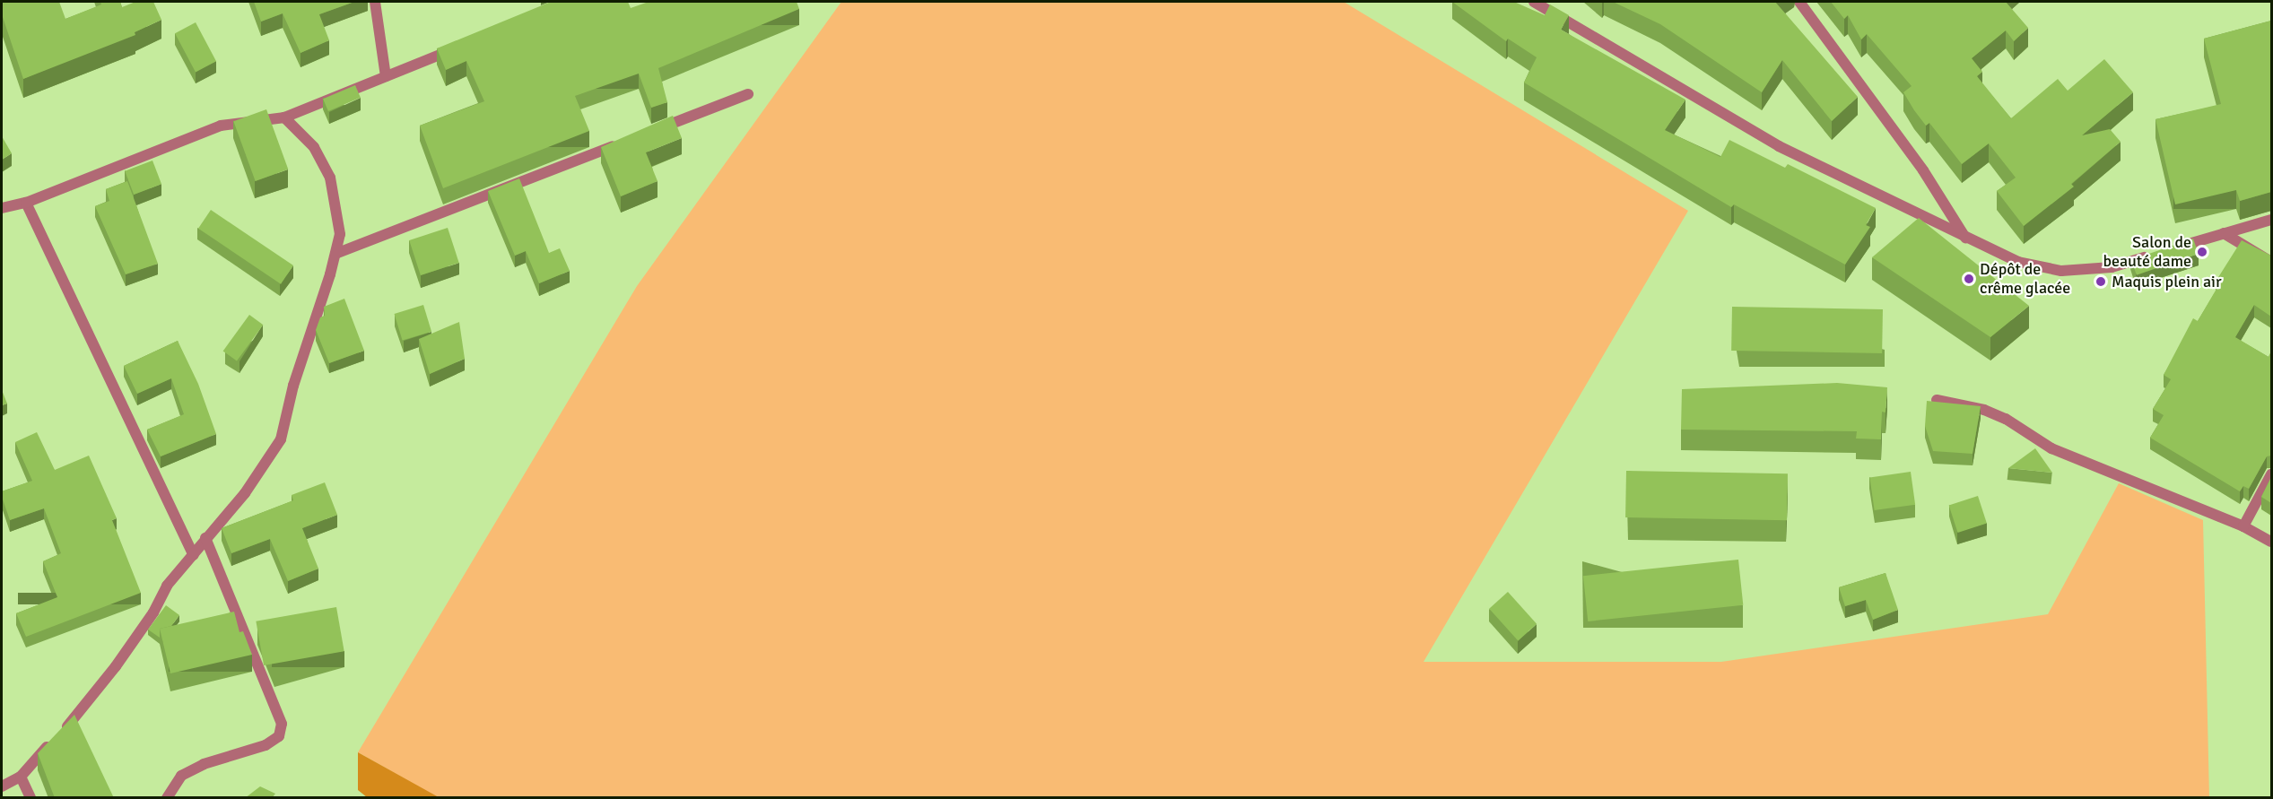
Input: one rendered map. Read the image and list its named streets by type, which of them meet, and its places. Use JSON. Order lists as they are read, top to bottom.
{
  "places": ["Salon de beauté dame", "Dépôt de crême glacée", "Maquis plein air"]
}
